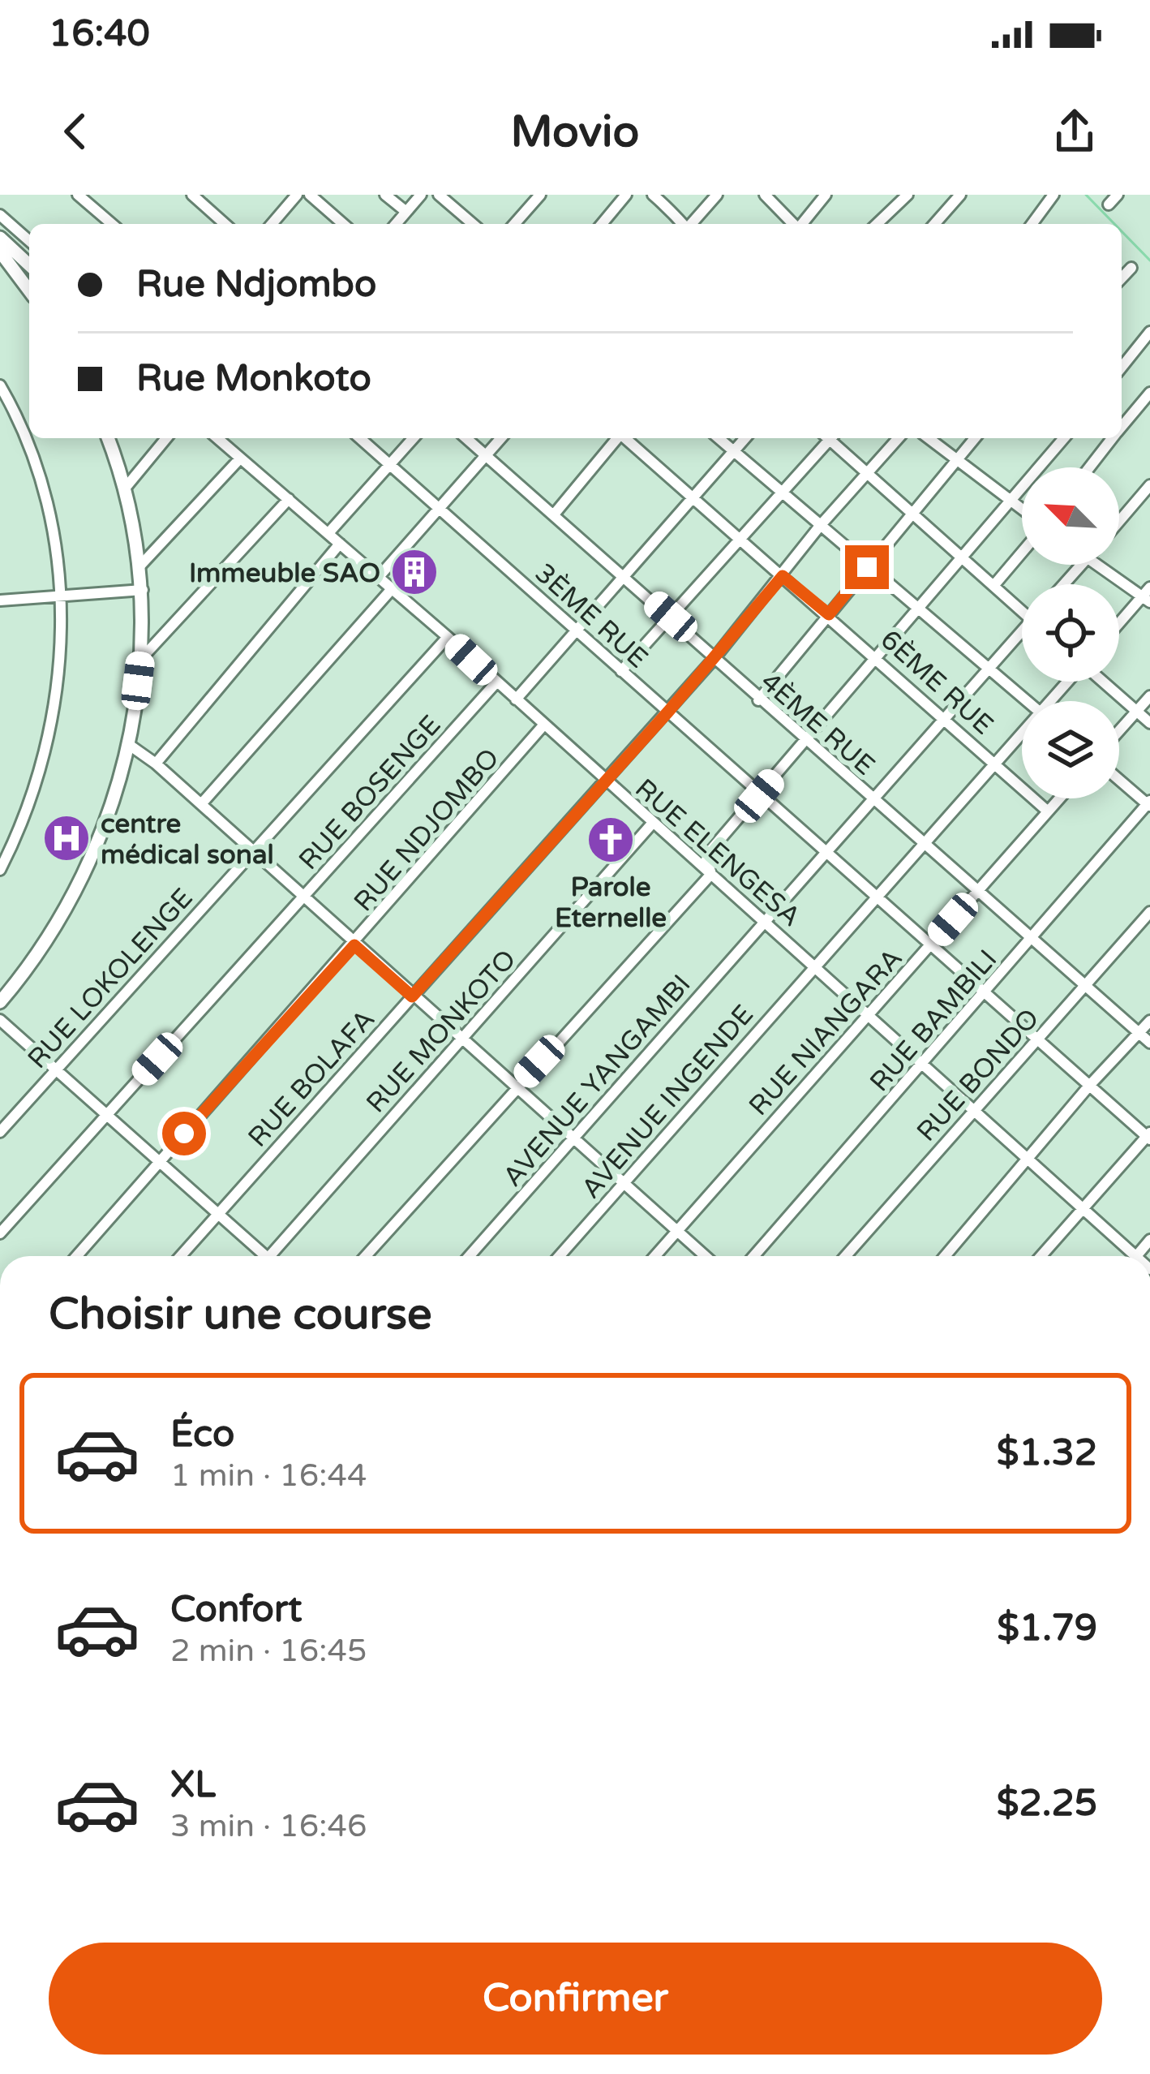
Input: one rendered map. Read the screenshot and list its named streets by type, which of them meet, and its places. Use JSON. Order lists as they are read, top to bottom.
{
  "streets": {
    "street": [
      "3ÈME RUE",
      "6ÈME RUE",
      "4ÈME RUE",
      "RUE BOSENGE",
      "RUE NDJOMBO",
      "RUE ELENGESA",
      "RUE LOKOLENGE",
      "RUE BAMBILI",
      "RUE MONKOTO",
      "RUE NIANGARA",
      "RUE BONDO",
      "RUE BOLAFA",
      "AVENUE YANGAMBI",
      "AVENUE INGENDE"
    ]
  },
  "crossings": [
    ["3ÈME RUE", "RUE BAMBILI"],
    ["3ÈME RUE", "RUE NIANGARA"],
    ["3ÈME RUE", "RUE BONDO"],
    ["3ÈME RUE", "RUE BOLAFA"],
    ["3ÈME RUE", "AVENUE YANGAMBI"],
    ["3ÈME RUE", "AVENUE INGENDE"],
    ["6ÈME RUE", "RUE NIANGARA"],
    ["6ÈME RUE", "RUE BOLAFA"],
    ["6ÈME RUE", "AVENUE YANGAMBI"],
    ["6ÈME RUE", "AVENUE INGENDE"],
    ["4ÈME RUE", "RUE BAMBILI"],
    ["4ÈME RUE", "RUE NIANGARA"],
    ["4ÈME RUE", "RUE BONDO"],
    ["4ÈME RUE", "RUE BOLAFA"],
    ["4ÈME RUE", "AVENUE YANGAMBI"],
    ["4ÈME RUE", "AVENUE INGENDE"],
    ["RUE BOSENGE", "RUE ELENGESA"],
    ["RUE NDJOMBO", "RUE ELENGESA"],
    ["RUE ELENGESA", "RUE LOKOLENGE"],
    ["RUE ELENGESA", "RUE BAMBILI"],
    ["RUE ELENGESA", "RUE MONKOTO"],
    ["RUE ELENGESA", "RUE NIANGARA"],
    ["RUE ELENGESA", "RUE BONDO"],
    ["RUE ELENGESA", "RUE BOLAFA"],
    ["RUE ELENGESA", "AVENUE YANGAMBI"],
    ["RUE ELENGESA", "AVENUE INGENDE"]
  ],
  "places": {
    "building": ["Immeuble SAO"],
    "hospital": ["centre médical sonal"],
    "church": ["Parole Eternelle"]
  },
  "north": "top left",
  "page": {
    "status": "16:40",
    "header": "Movio",
    "banner": ["Rue Ndjombo", "Rue Monkoto"],
    "heading": "Choisir une course",
    "list": [
      {
        "name": "Éco",
        "note": "1 min · 16:44",
        "value": "$1.32"
      },
      {
        "name": "Confort",
        "note": "2 min · 16:45",
        "value": "$1.79"
      },
      {
        "name": "XL",
        "note": "3 min · 16:46",
        "value": "$2.25"
      }
    ],
    "buttons": "Confirmer"
  }
}
